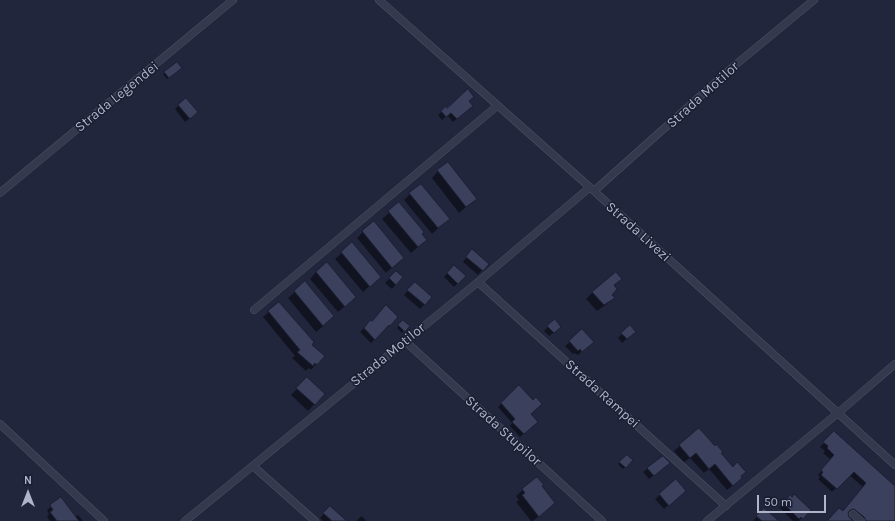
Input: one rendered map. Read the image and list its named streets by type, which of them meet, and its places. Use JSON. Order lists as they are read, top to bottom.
{
  "streets": {
    "street": [
      "Strada Motilor",
      "Strada Legendei",
      "Strada Livezi",
      "Strada Rampei",
      "Strada Stupilor"
    ]
  },
  "crossings": [
    ["Strada Motilor", "Strada Livezi"],
    ["Strada Motilor", "Strada Rampei"],
    ["Strada Motilor", "Strada Stupilor"]
  ],
  "scale_bar": "50 m",
  "north": "top"
}
